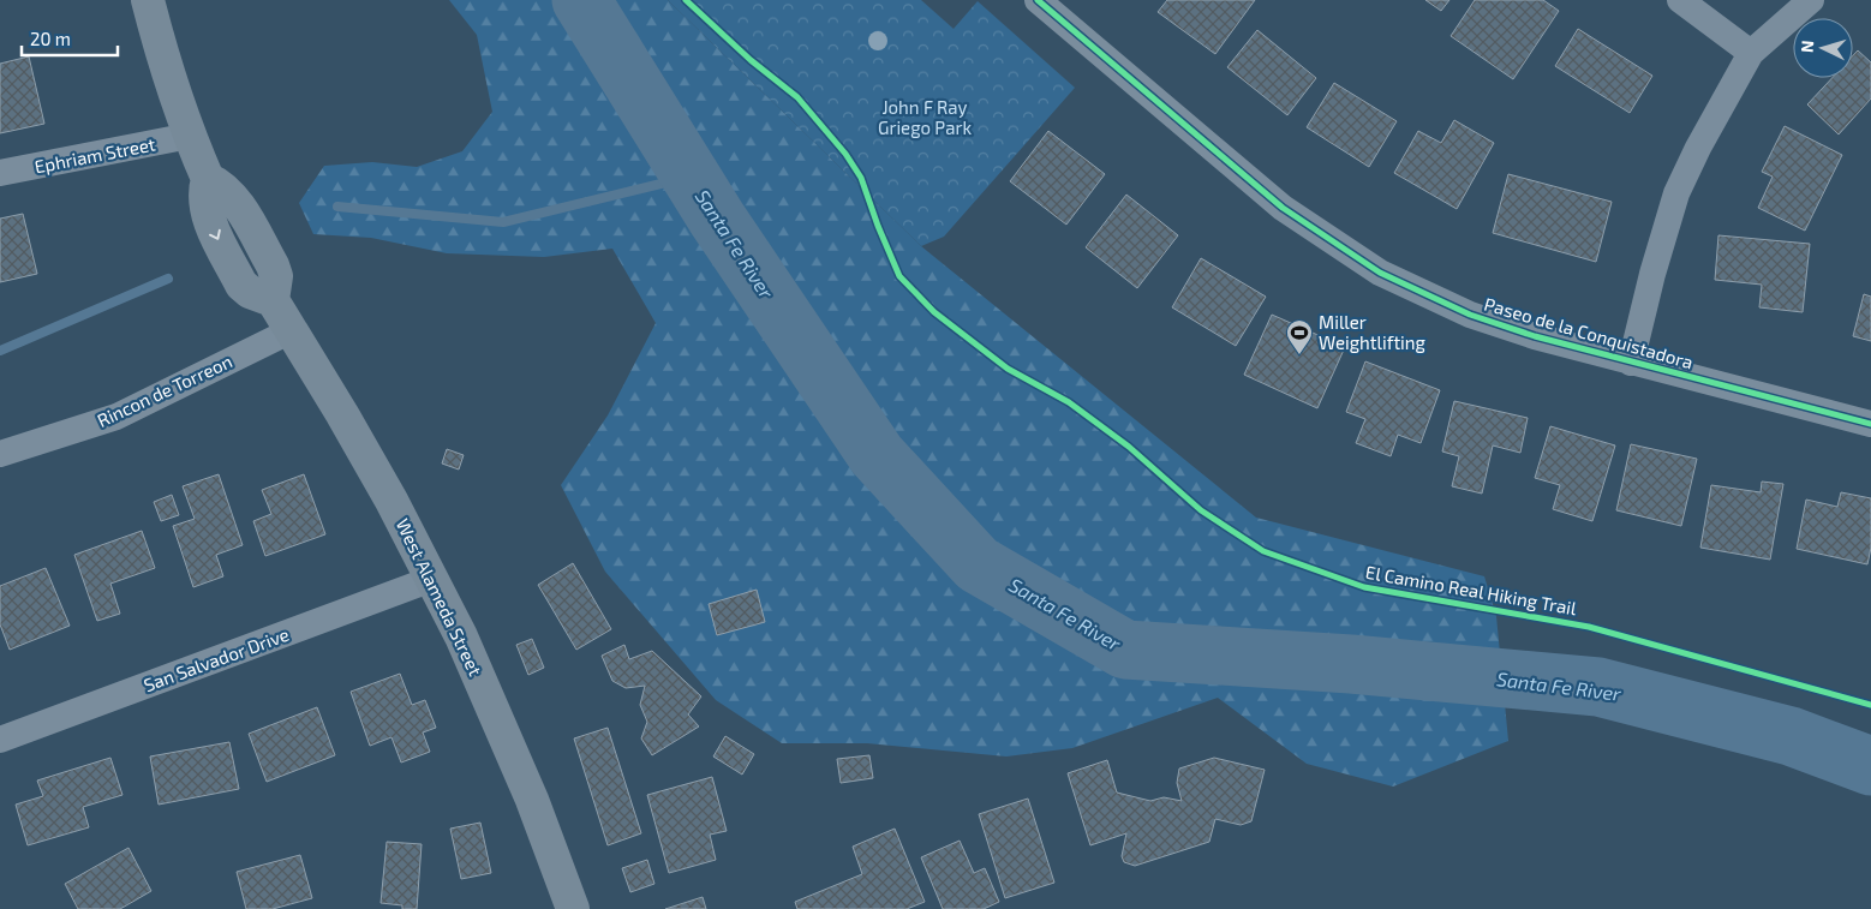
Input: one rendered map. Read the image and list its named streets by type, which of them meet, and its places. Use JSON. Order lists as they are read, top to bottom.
{
  "streets": {
    "street": [
      "Ephriam Street",
      "Paseo de la Conquistadora",
      "Rincon de Torreon",
      "West Alameda Street",
      "San Salvador Drive"
    ],
    "cycle path": ["El Camino Real Hiking Trail"]
  },
  "crossings": [
    ["Ephriam Street", "West Alameda Street"],
    ["Rincon de Torreon", "West Alameda Street"],
    ["West Alameda Street", "San Salvador Drive"]
  ],
  "water": ["Santa Fe River"],
  "parks": ["John F Ray Griego Park"],
  "places": {
    "sports": ["Miller Weightlifting"]
  },
  "scale_bar": "20 m",
  "north": "left"
}
